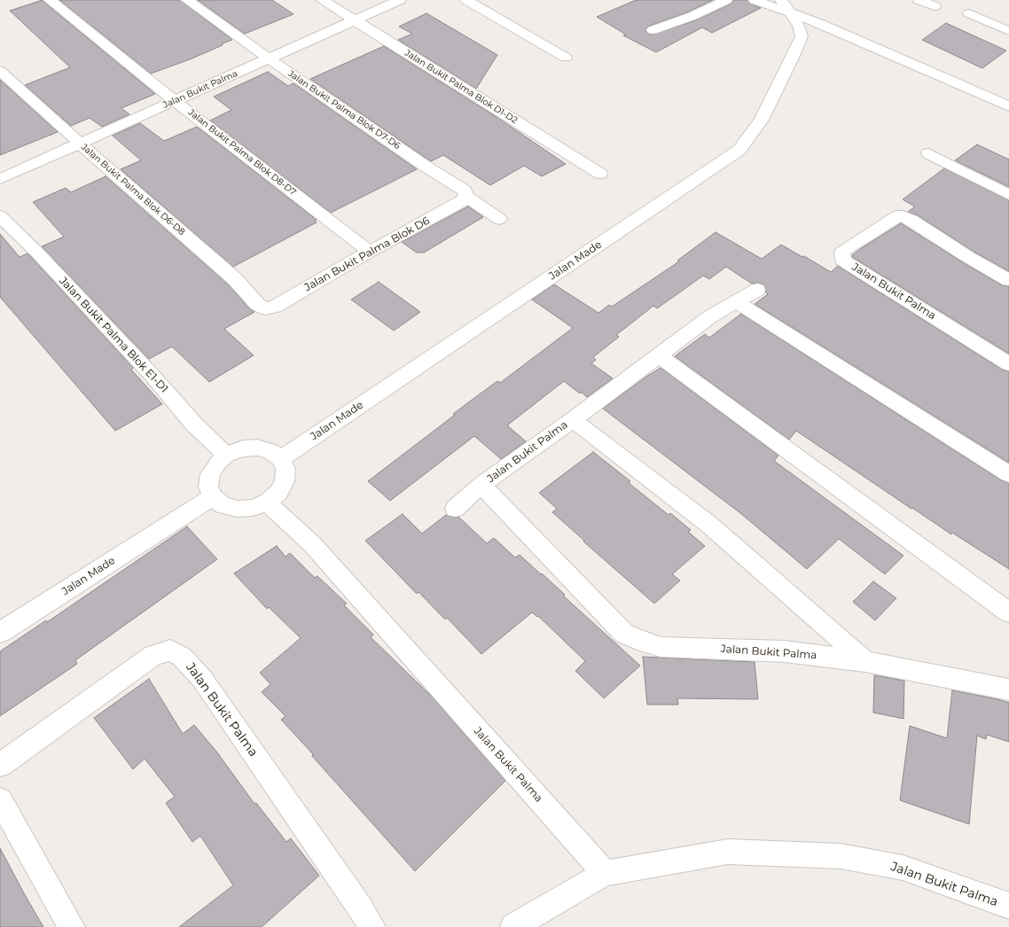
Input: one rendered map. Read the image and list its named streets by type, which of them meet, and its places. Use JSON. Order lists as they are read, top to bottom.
{
  "streets": {
    "street": [
      "Jalan Bukit Palma Blok D1-D2",
      "Jalan Bukit Palma",
      "Jalan Bukit Palma Blok D7-D6",
      "Jalan Bukit Palma Blok D8-D7",
      "Jalan Bukit Palma Blok D6-D8",
      "Jalan Bukit Palma Blok D6",
      "Jalan Made",
      "Jalan Bukit Palma Blok E1-D1"
    ]
  },
  "crossings": [
    ["Jalan Bukit Palma Blok D1-D2", "Jalan Bukit Palma"],
    ["Jalan Bukit Palma", "Jalan Bukit Palma Blok D7-D6"],
    ["Jalan Bukit Palma", "Jalan Bukit Palma Blok D8-D7"],
    ["Jalan Bukit Palma", "Jalan Bukit Palma Blok D6-D8"],
    ["Jalan Bukit Palma", "Jalan Made"],
    ["Jalan Bukit Palma", "Jalan Bukit Palma Blok E1-D1"],
    ["Jalan Bukit Palma Blok D7-D6", "Jalan Bukit Palma Blok D6"],
    ["Jalan Bukit Palma Blok D8-D7", "Jalan Bukit Palma Blok D6"],
    ["Jalan Bukit Palma Blok D6-D8", "Jalan Bukit Palma Blok D6"],
    ["Jalan Made", "Jalan Bukit Palma Blok E1-D1"]
  ]
}
